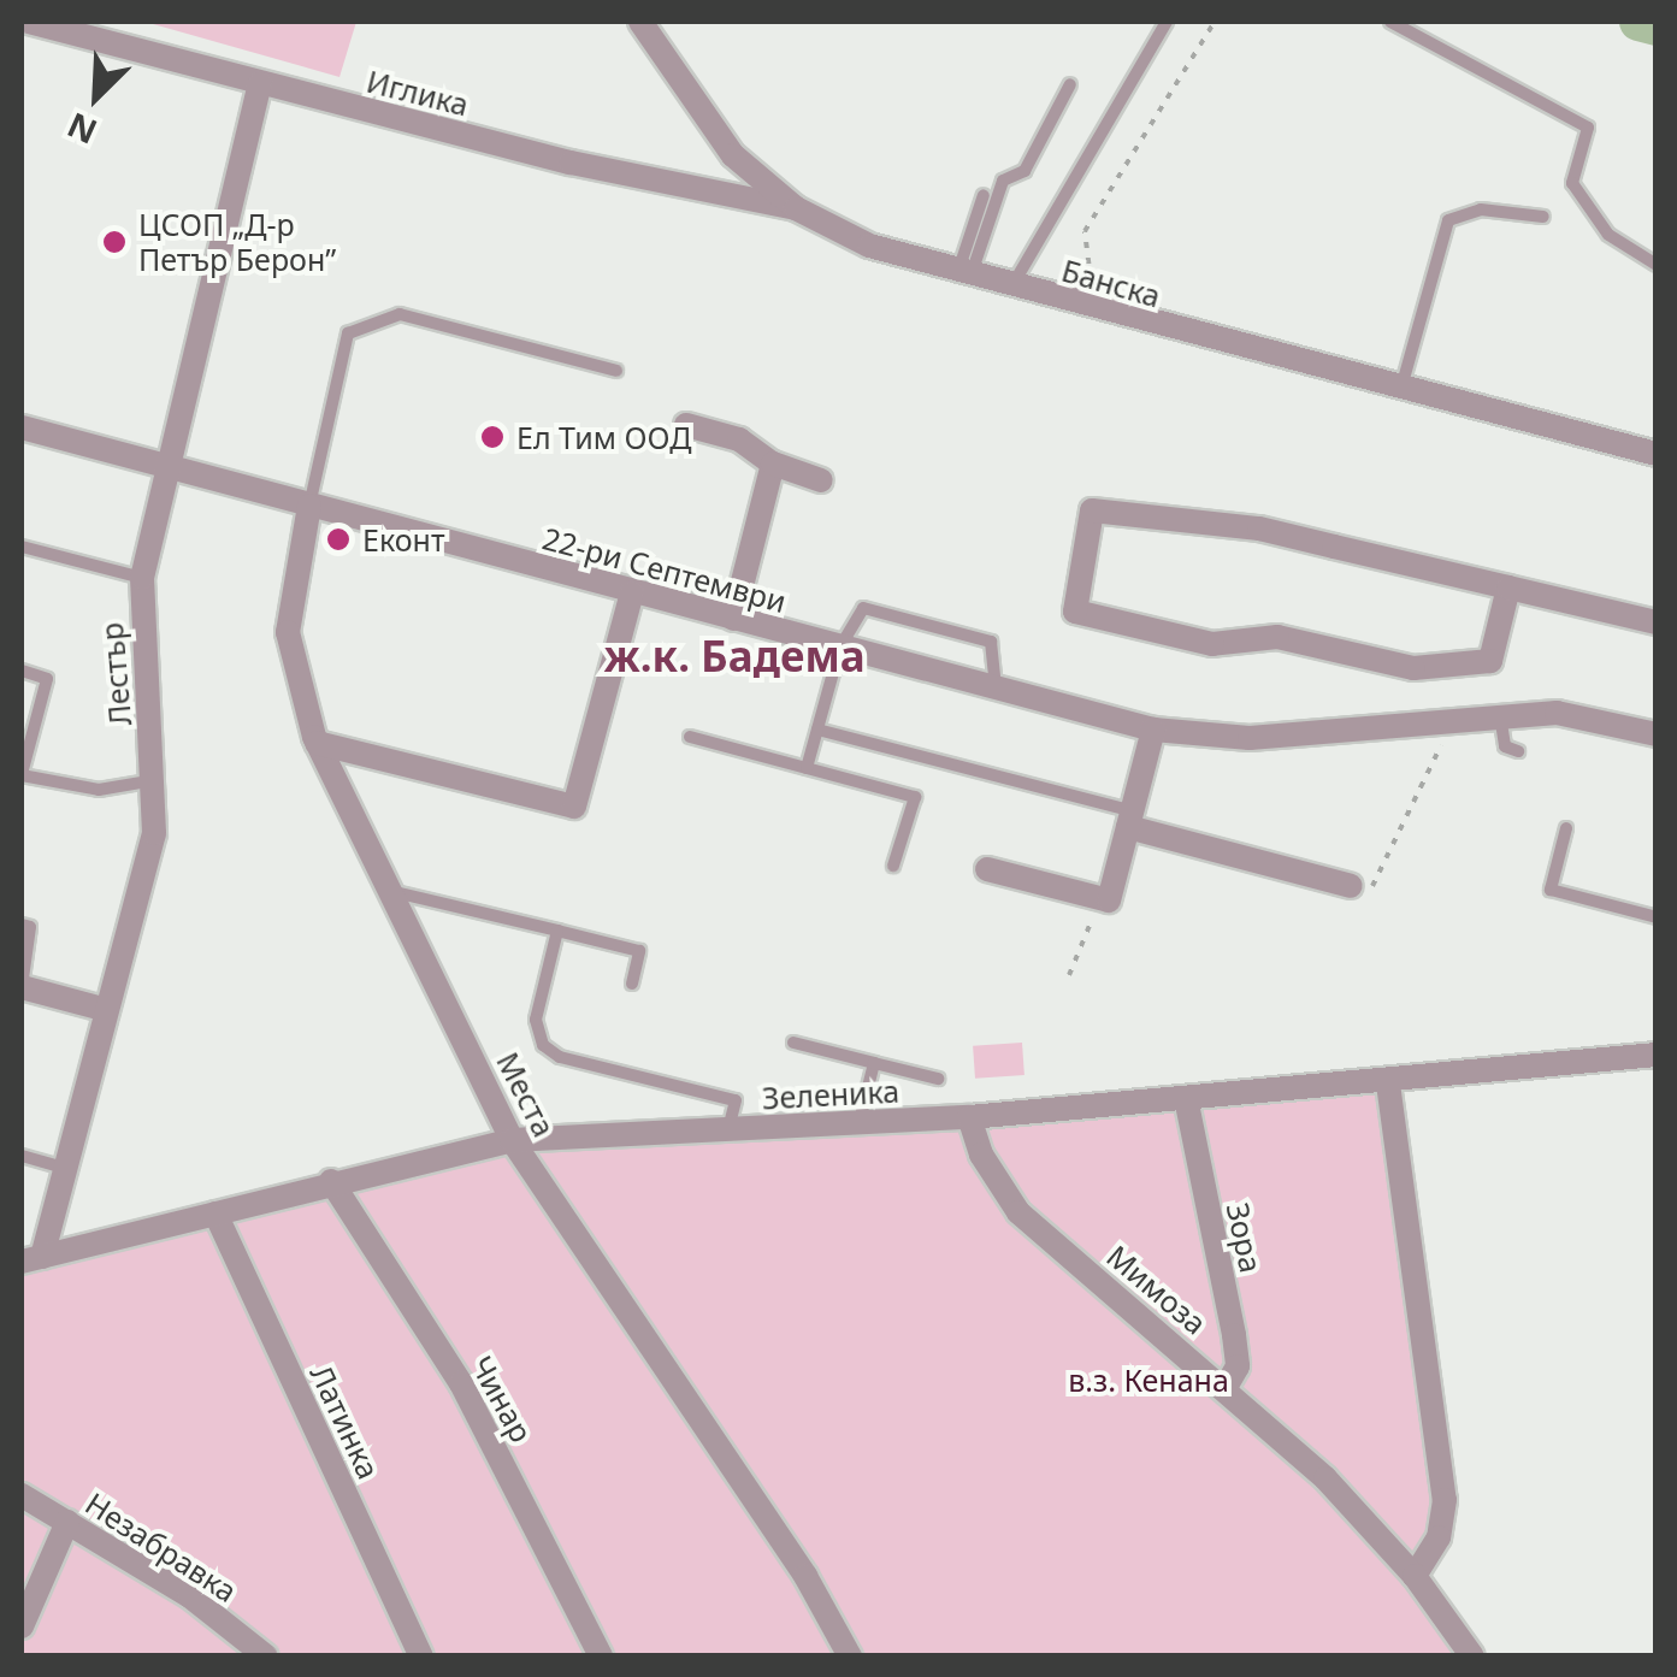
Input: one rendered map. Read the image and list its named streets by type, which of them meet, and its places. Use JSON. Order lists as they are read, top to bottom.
{
  "streets": {
    "street": [
      "Иглика",
      "Банска",
      "22-ри Септември",
      "Лестър",
      "Места",
      "Зеленика",
      "Зора",
      "Мимоза",
      "Чинар",
      "Латинка",
      "Незабравка"
    ]
  },
  "crossings": [
    ["Иглика", "Банска"],
    ["Иглика", "Лестър"],
    ["22-ри Септември", "Лестър"],
    ["22-ри Септември", "Места"],
    ["Лестър", "Зеленика"],
    ["Места", "Зеленика"],
    ["Зеленика", "Зора"],
    ["Зеленика", "Мимоза"],
    ["Зеленика", "Чинар"],
    ["Зеленика", "Латинка"],
    ["Зора", "Мимоза"]
  ],
  "districts": ["ж.к. Бадема"],
  "parks": ["в.з. Кенана"],
  "places": ["ЦСОП „Д-р Петър Берон”", "Ел Тим ООД", "Еконт"],
  "north": "bottom left"
}
